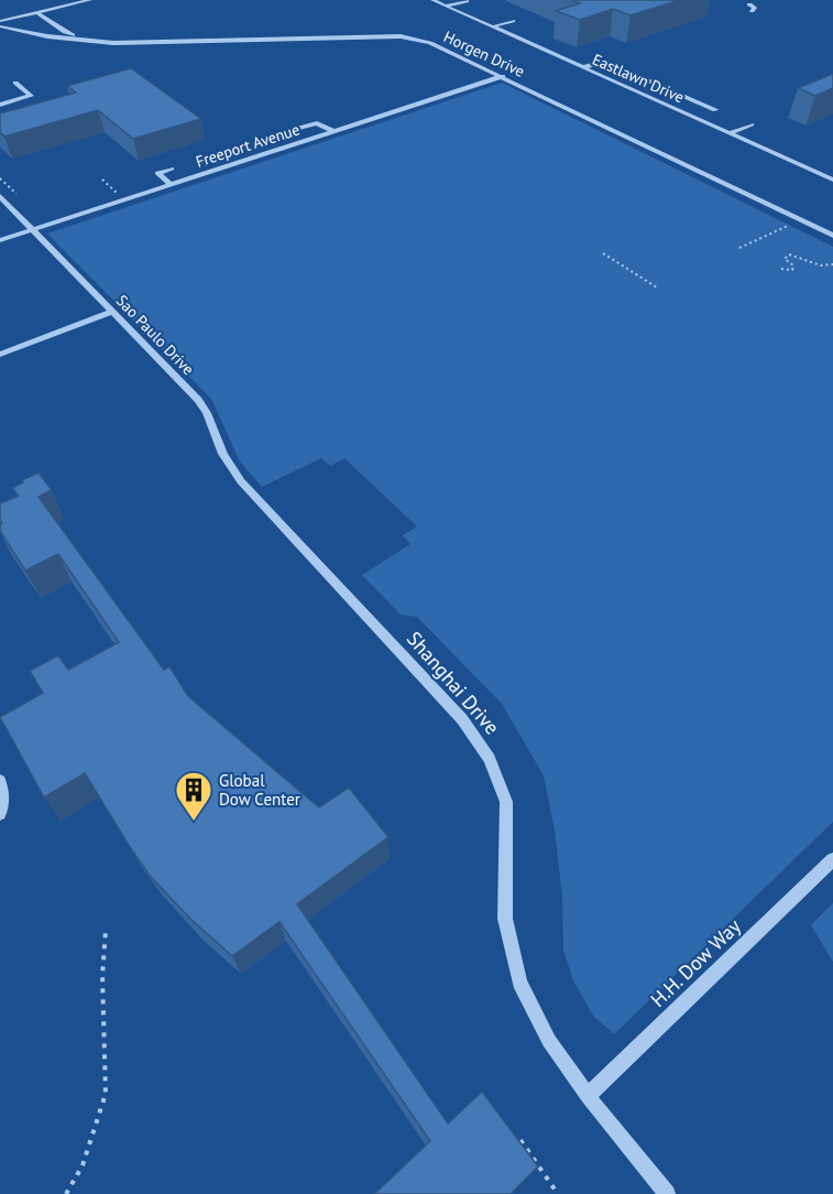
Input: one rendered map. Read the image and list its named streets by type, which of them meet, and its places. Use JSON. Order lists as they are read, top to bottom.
{
  "streets": {
    "street": [
      "Horgen Drive",
      "Eastlawn Drive",
      "Freeport Avenue",
      "Sao Paulo Drive",
      "Shanghai Drive",
      "H.H. Dow Way"
    ]
  },
  "crossings": [
    ["Horgen Drive", "Freeport Avenue"],
    ["Freeport Avenue", "Sao Paulo Drive"],
    ["Sao Paulo Drive", "Shanghai Drive"],
    ["Shanghai Drive", "H.H. Dow Way"]
  ],
  "places": {
    "building": ["Global Dow Center"]
  }
}
